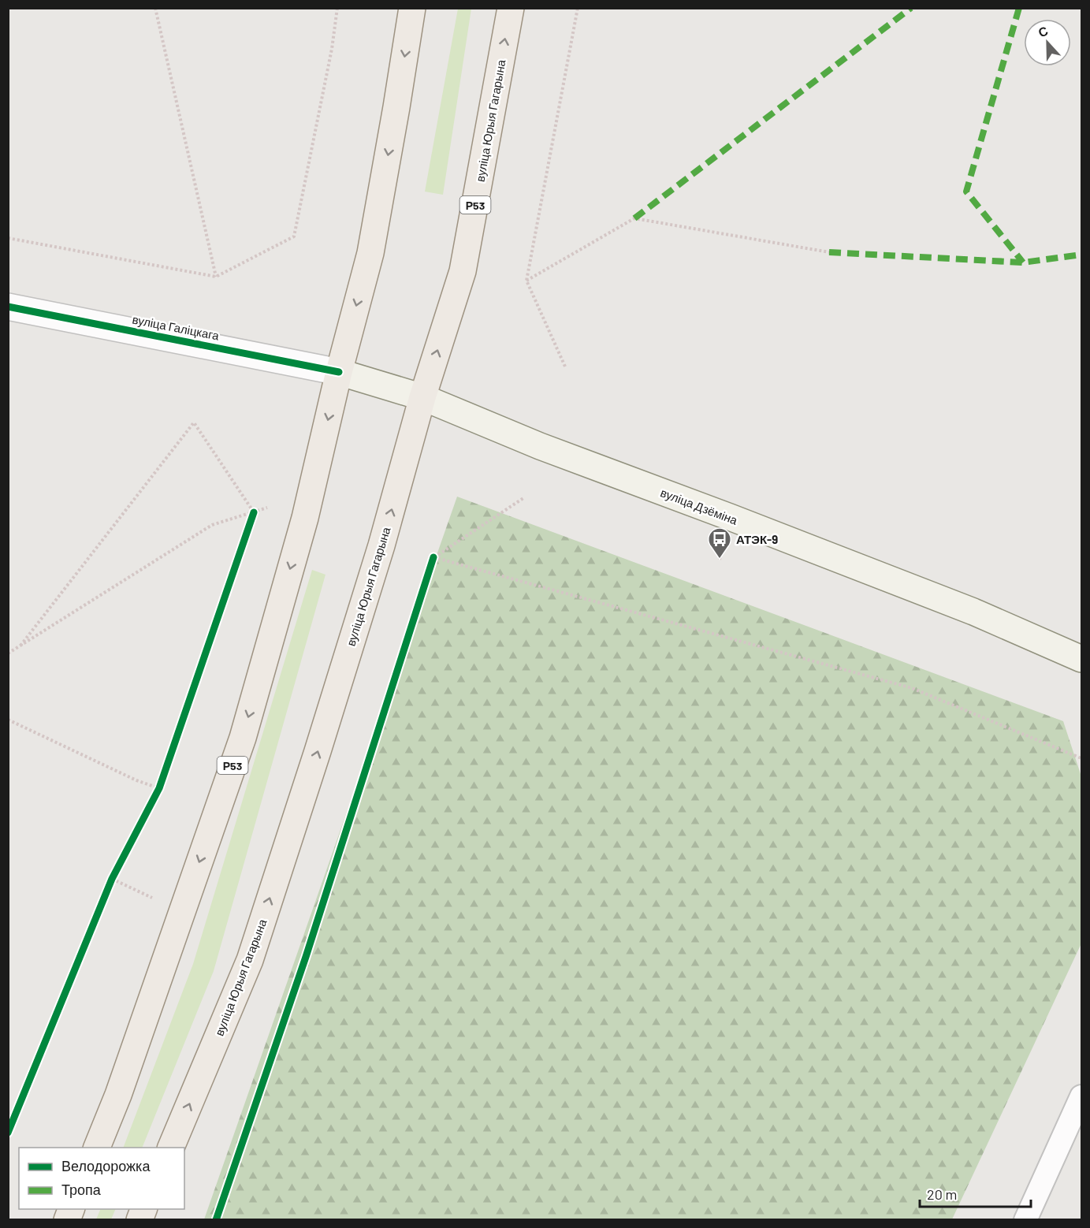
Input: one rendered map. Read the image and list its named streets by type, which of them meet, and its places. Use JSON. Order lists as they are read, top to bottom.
{
  "streets": {
    "main road": ["вуліца Юрыя Гагарына", "Р53", "вуліца Дзёміна"],
    "street": ["вуліца Галіцкага"]
  },
  "crossings": [
    ["вуліца Юрыя Гагарына", "вуліца Дзёміна"],
    ["Р53", "вуліца Галіцкага"],
    ["Р53", "вуліца Дзёміна"],
    ["вуліца Галіцкага", "вуліца Дзёміна"]
  ],
  "places": {
    "bus stop": ["АТЭК-9"]
  },
  "legend": ["Велодорожка", "Тропа"],
  "scale_bar": "20 m",
  "north": "top"
}
